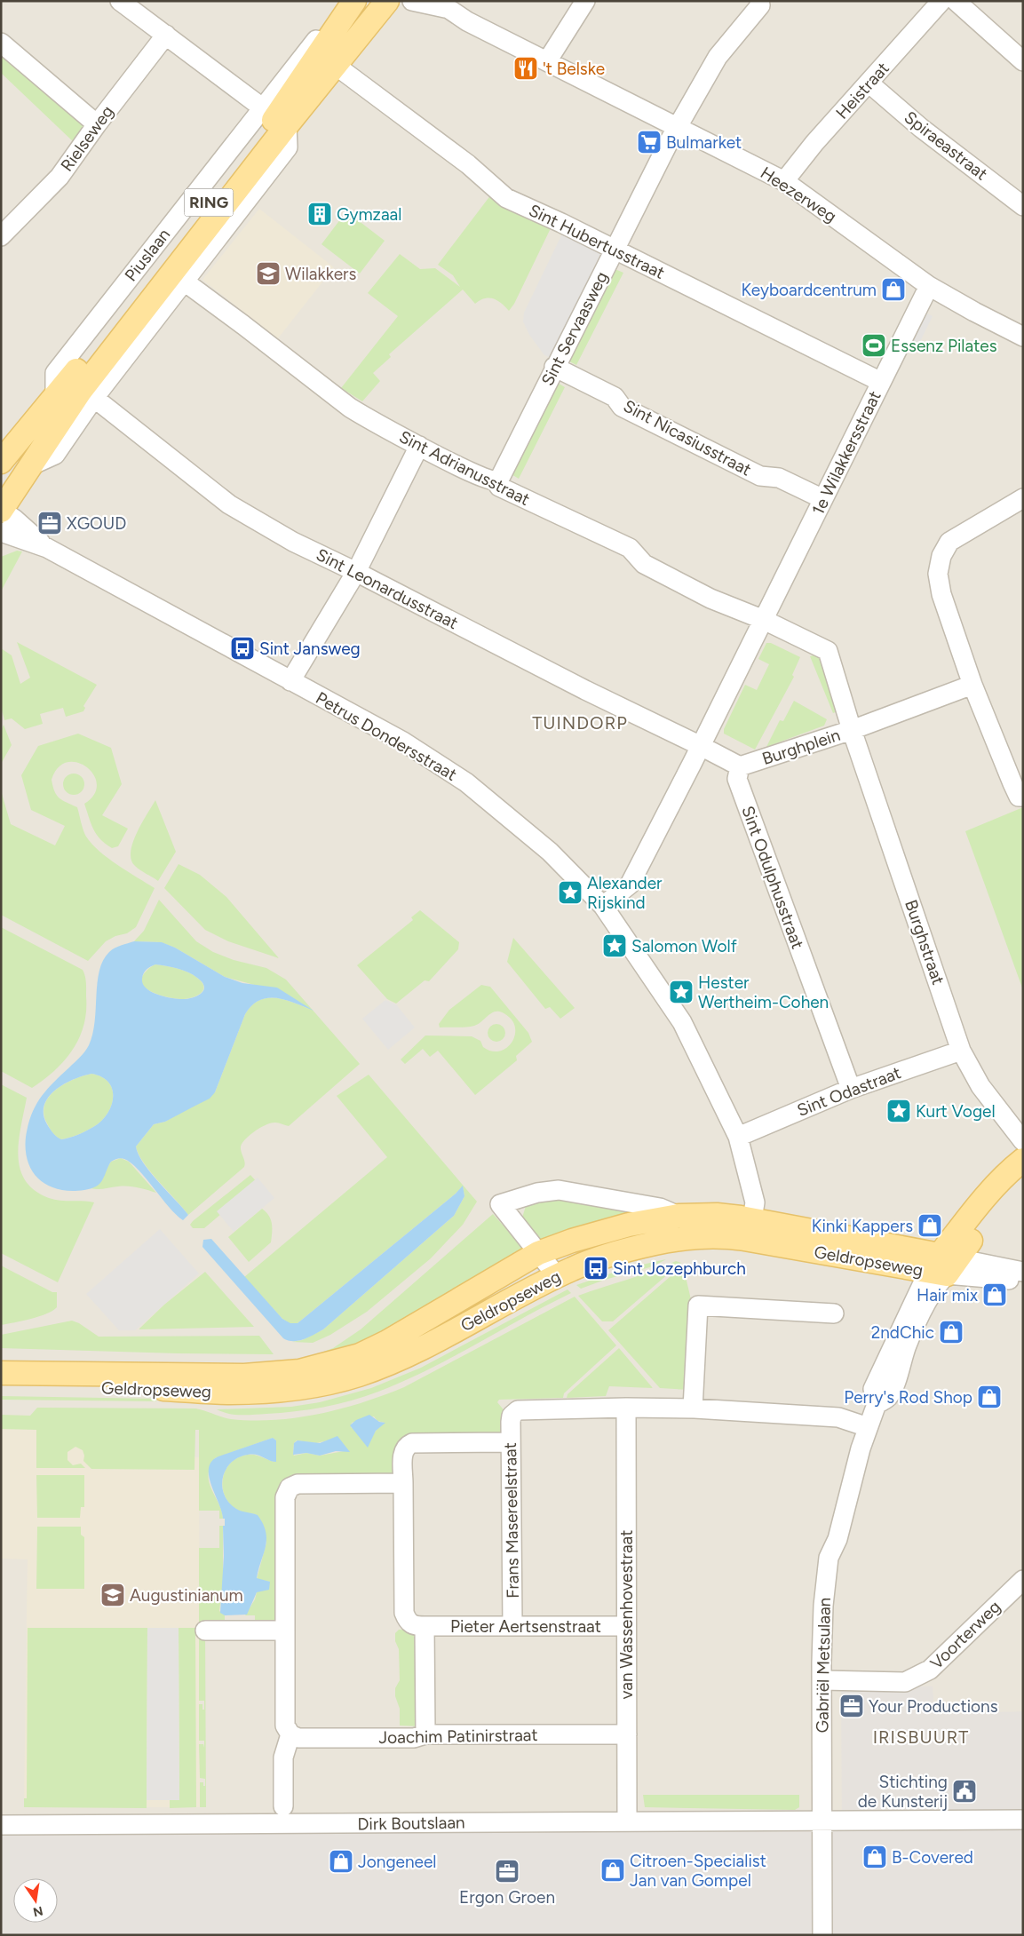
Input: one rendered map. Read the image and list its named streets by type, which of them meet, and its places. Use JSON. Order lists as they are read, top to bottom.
{
  "streets": {
    "main road": ["RING", "Piuslaan", "Geldropseweg"],
    "street": [
      "Heistraat",
      "Rielseweg",
      "Spiraeastraat",
      "Heezerweg",
      "Sint Hubertusstraat",
      "Sint Servaasweg",
      "Sint Nicasiusstraat",
      "1e Wilakkersstraat",
      "Sint Adrianusstraat",
      "Sint Leonardusstraat",
      "Petrus Dondersstraat",
      "Burghplein",
      "Sint Odulphusstraat",
      "Burghstraat",
      "Sint Odastraat",
      "Frans Masereelstraat",
      "van Wassenhovestraat",
      "Pieter Aertsenstraat",
      "Voorterweg",
      "Gabriël Metsulaan",
      "Joachim Patinirstraat",
      "Dirk Boutslaan"
    ]
  },
  "crossings": [
    ["Heistraat", "Spiraeastraat"],
    ["Heistraat", "Heezerweg"],
    ["Heezerweg", "Sint Servaasweg"],
    ["Heezerweg", "1e Wilakkersstraat"],
    ["Sint Hubertusstraat", "Piuslaan"],
    ["Sint Hubertusstraat", "Sint Servaasweg"],
    ["Sint Hubertusstraat", "1e Wilakkersstraat"],
    ["Piuslaan", "Petrus Dondersstraat"],
    ["Sint Servaasweg", "Sint Nicasiusstraat"],
    ["Sint Servaasweg", "Sint Adrianusstraat"],
    ["Sint Nicasiusstraat", "1e Wilakkersstraat"],
    ["1e Wilakkersstraat", "Sint Adrianusstraat"],
    ["1e Wilakkersstraat", "Burghplein"],
    ["Sint Adrianusstraat", "Burghplein"],
    ["Sint Leonardusstraat", "Burghplein"],
    ["Petrus Dondersstraat", "Sint Odastraat"],
    ["Petrus Dondersstraat", "Geldropseweg"],
    ["Burghplein", "Sint Odulphusstraat"],
    ["Burghplein", "Burghstraat"],
    ["Sint Odulphusstraat", "Sint Odastraat"],
    ["Burghstraat", "Sint Odastraat"],
    ["Geldropseweg", "Gabriël Metsulaan"],
    ["Frans Masereelstraat", "van Wassenhovestraat"],
    ["Frans Masereelstraat", "Pieter Aertsenstraat"],
    ["van Wassenhovestraat", "Pieter Aertsenstraat"],
    ["van Wassenhovestraat", "Joachim Patinirstraat"],
    ["van Wassenhovestraat", "Dirk Boutslaan"],
    ["Voorterweg", "Gabriël Metsulaan"],
    ["Gabriël Metsulaan", "Dirk Boutslaan"]
  ],
  "districts": ["TUINDORP", "IRISBUURT"],
  "places": {
    "restaurant": ["'t Belske"],
    "supermarket": ["Bulmarket"],
    "building": ["Gymzaal"],
    "school or university": ["Wilakkers", "Augustinianum"],
    "shop": [
      "Keyboardcentrum",
      "Kinki Kappers",
      "Hair mix",
      "2ndChic",
      "Perry's Rod Shop",
      "B-Covered",
      "Jongeneel",
      "Citroen-Specialist Jan van Gompel"
    ],
    "sports": ["Essenz Pilates"],
    "office": ["XGOUD", "Your Productions", "Ergon Groen"],
    "bus stop": ["Sint Jansweg", "Sint Jozephburch"],
    "place": [
      "Alexander Rijskind",
      "Salomon Wolf",
      "Hester Wertheim-Cohen",
      "Kurt Vogel"
    ],
    "public building": ["Stichting de Kunsterij"]
  },
  "north": "bottom"
}
